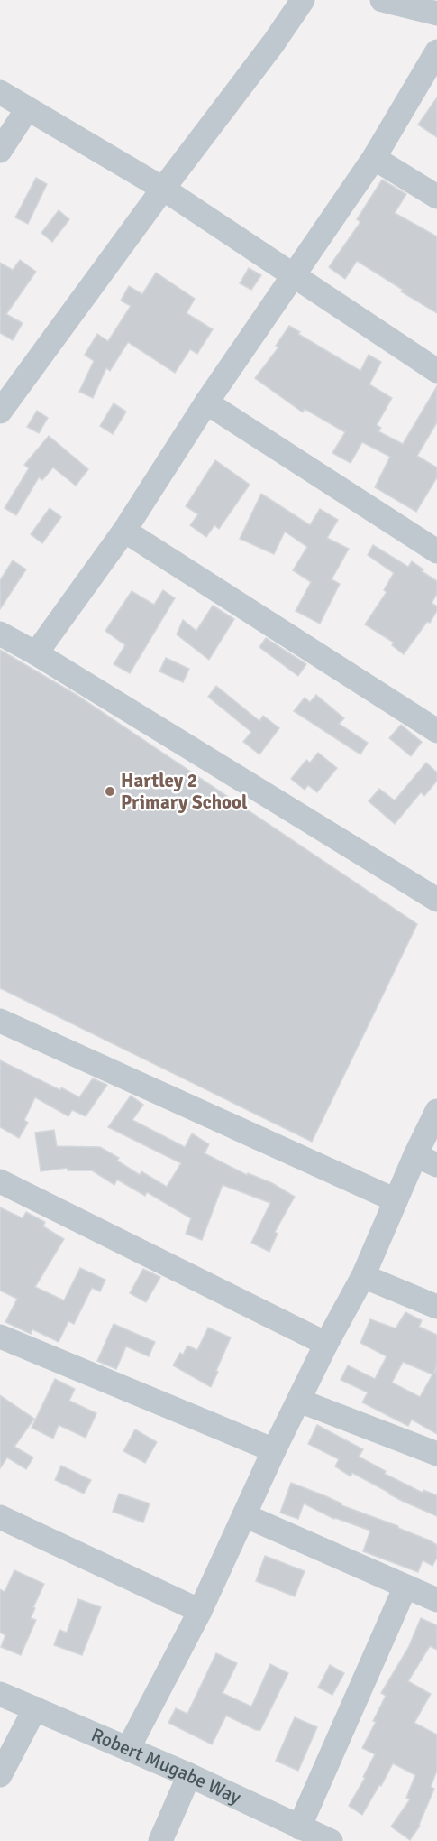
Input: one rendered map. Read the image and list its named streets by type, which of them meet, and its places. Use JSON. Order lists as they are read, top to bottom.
{
  "streets": {
    "street": ["Robert Mugabe Way"]
  },
  "places": ["Hartley 2 Primary School"]
}
